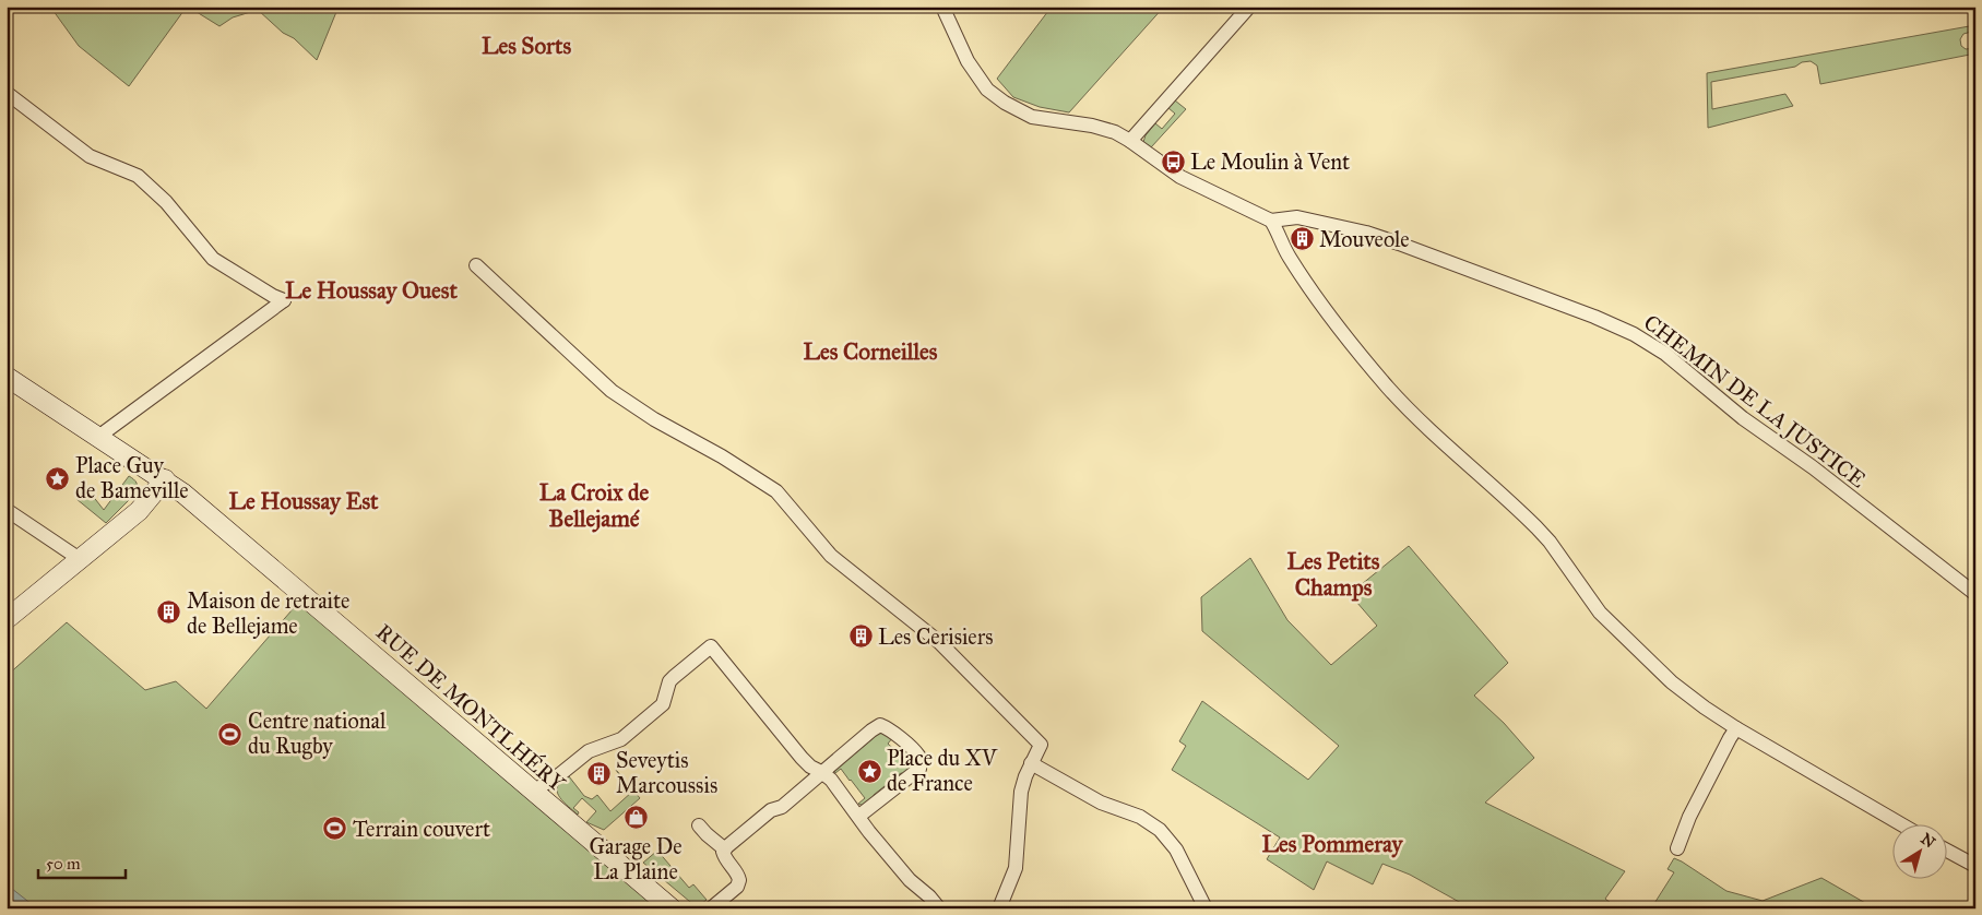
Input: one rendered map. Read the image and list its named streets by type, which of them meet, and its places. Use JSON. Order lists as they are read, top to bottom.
{
  "streets": {
    "main road": ["RUE DE MONTLHÉRY"],
    "street": ["CHEMIN DE LA JUSTICE"]
  },
  "districts": [
    "Les Sorts",
    "Le Houssay Ouest",
    "Les Corneilles",
    "La Croix de Bellejamé",
    "Le Houssay Est",
    "Les Petits Champs",
    "Les Pommeray"
  ],
  "places": {
    "bus stop": ["Le Moulin à Vent"],
    "building": [
      "Mouveole",
      "Maison de retraite de Bellejame",
      "Les Cerisiers",
      "Seveytis Marcoussis"
    ],
    "place": ["Place Guy de Bameville", "Place du XV de France"],
    "sports": ["Centre national du Rugby", "Terrain couvert"],
    "shop": ["Garage De La Plaine"]
  },
  "scale_bar": "50 m",
  "north": "top right"
}
